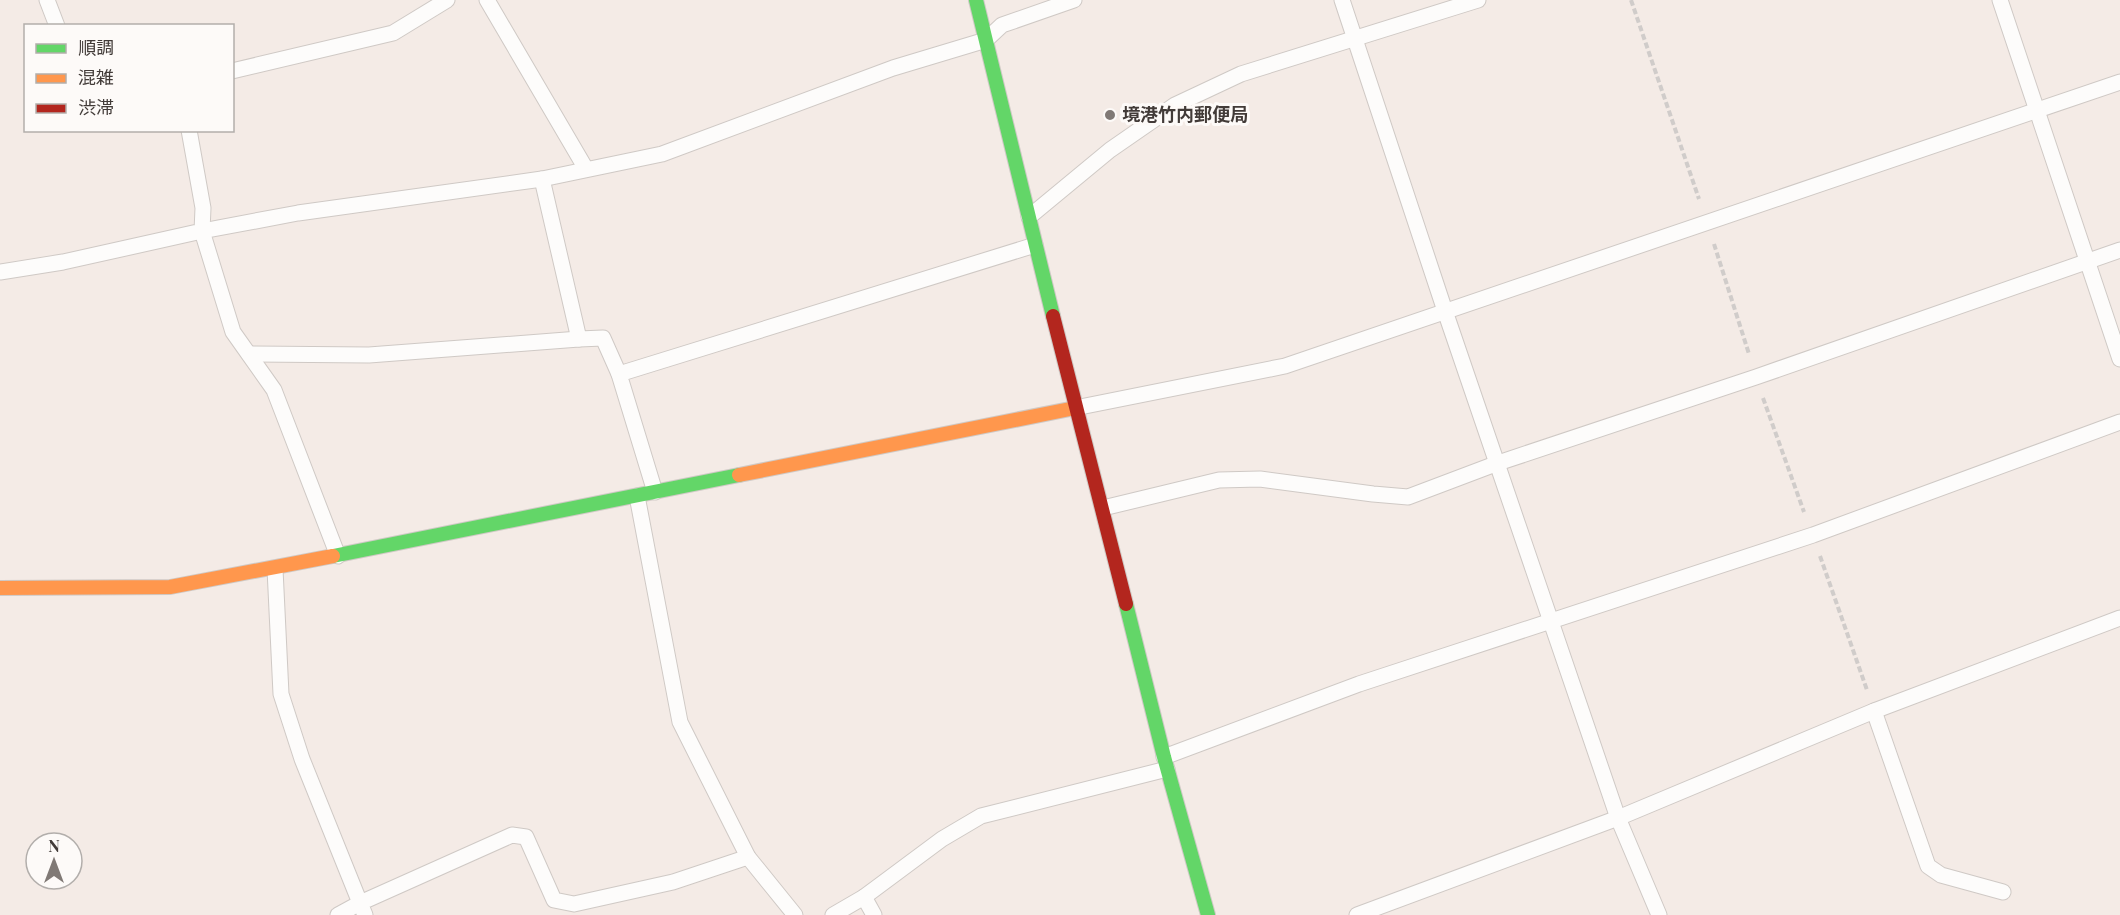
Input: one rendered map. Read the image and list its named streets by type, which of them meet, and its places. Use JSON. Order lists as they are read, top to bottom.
{
  "places": ["境港竹内郵便局"],
  "legend": ["順調", "混雑", "渋滞"],
  "north": "top"
}
